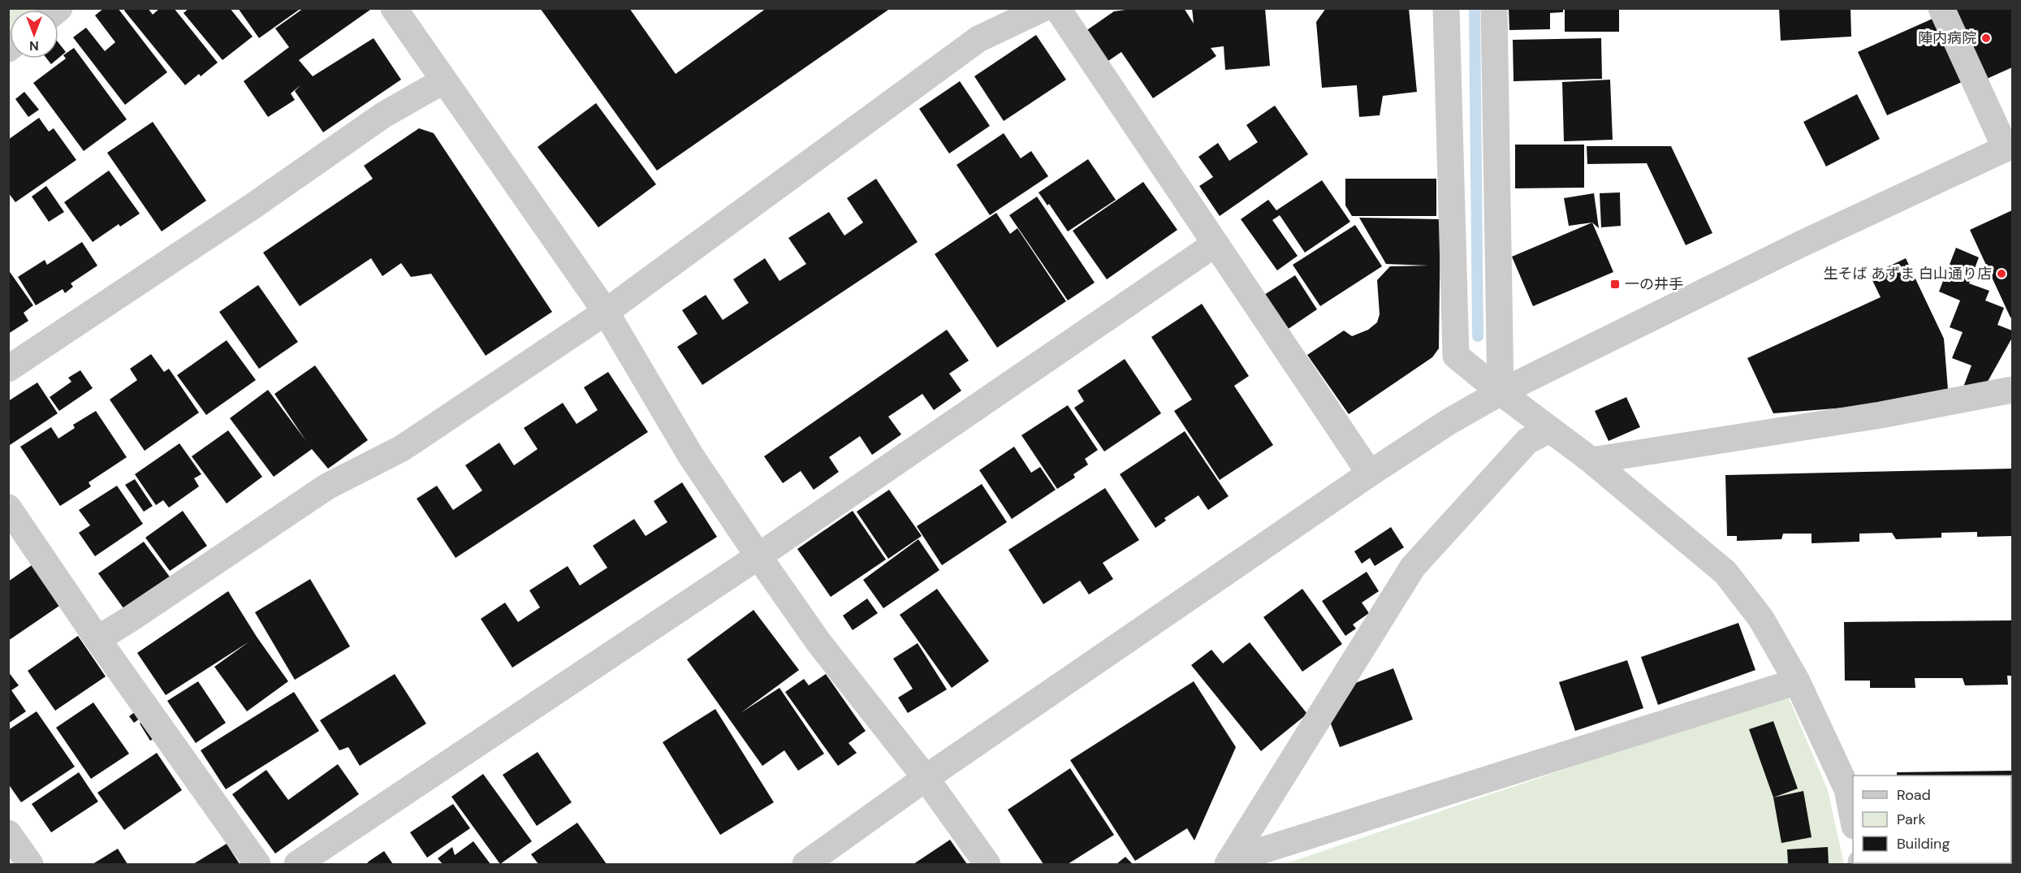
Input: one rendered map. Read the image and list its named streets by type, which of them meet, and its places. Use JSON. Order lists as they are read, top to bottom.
{
  "places": {
    "other": ["陣内病院", "生そば あずま 白山通り店"],
    "transit": ["一の井手"]
  },
  "legend": ["Road", "Park", "Building"],
  "north": "bottom"
}
